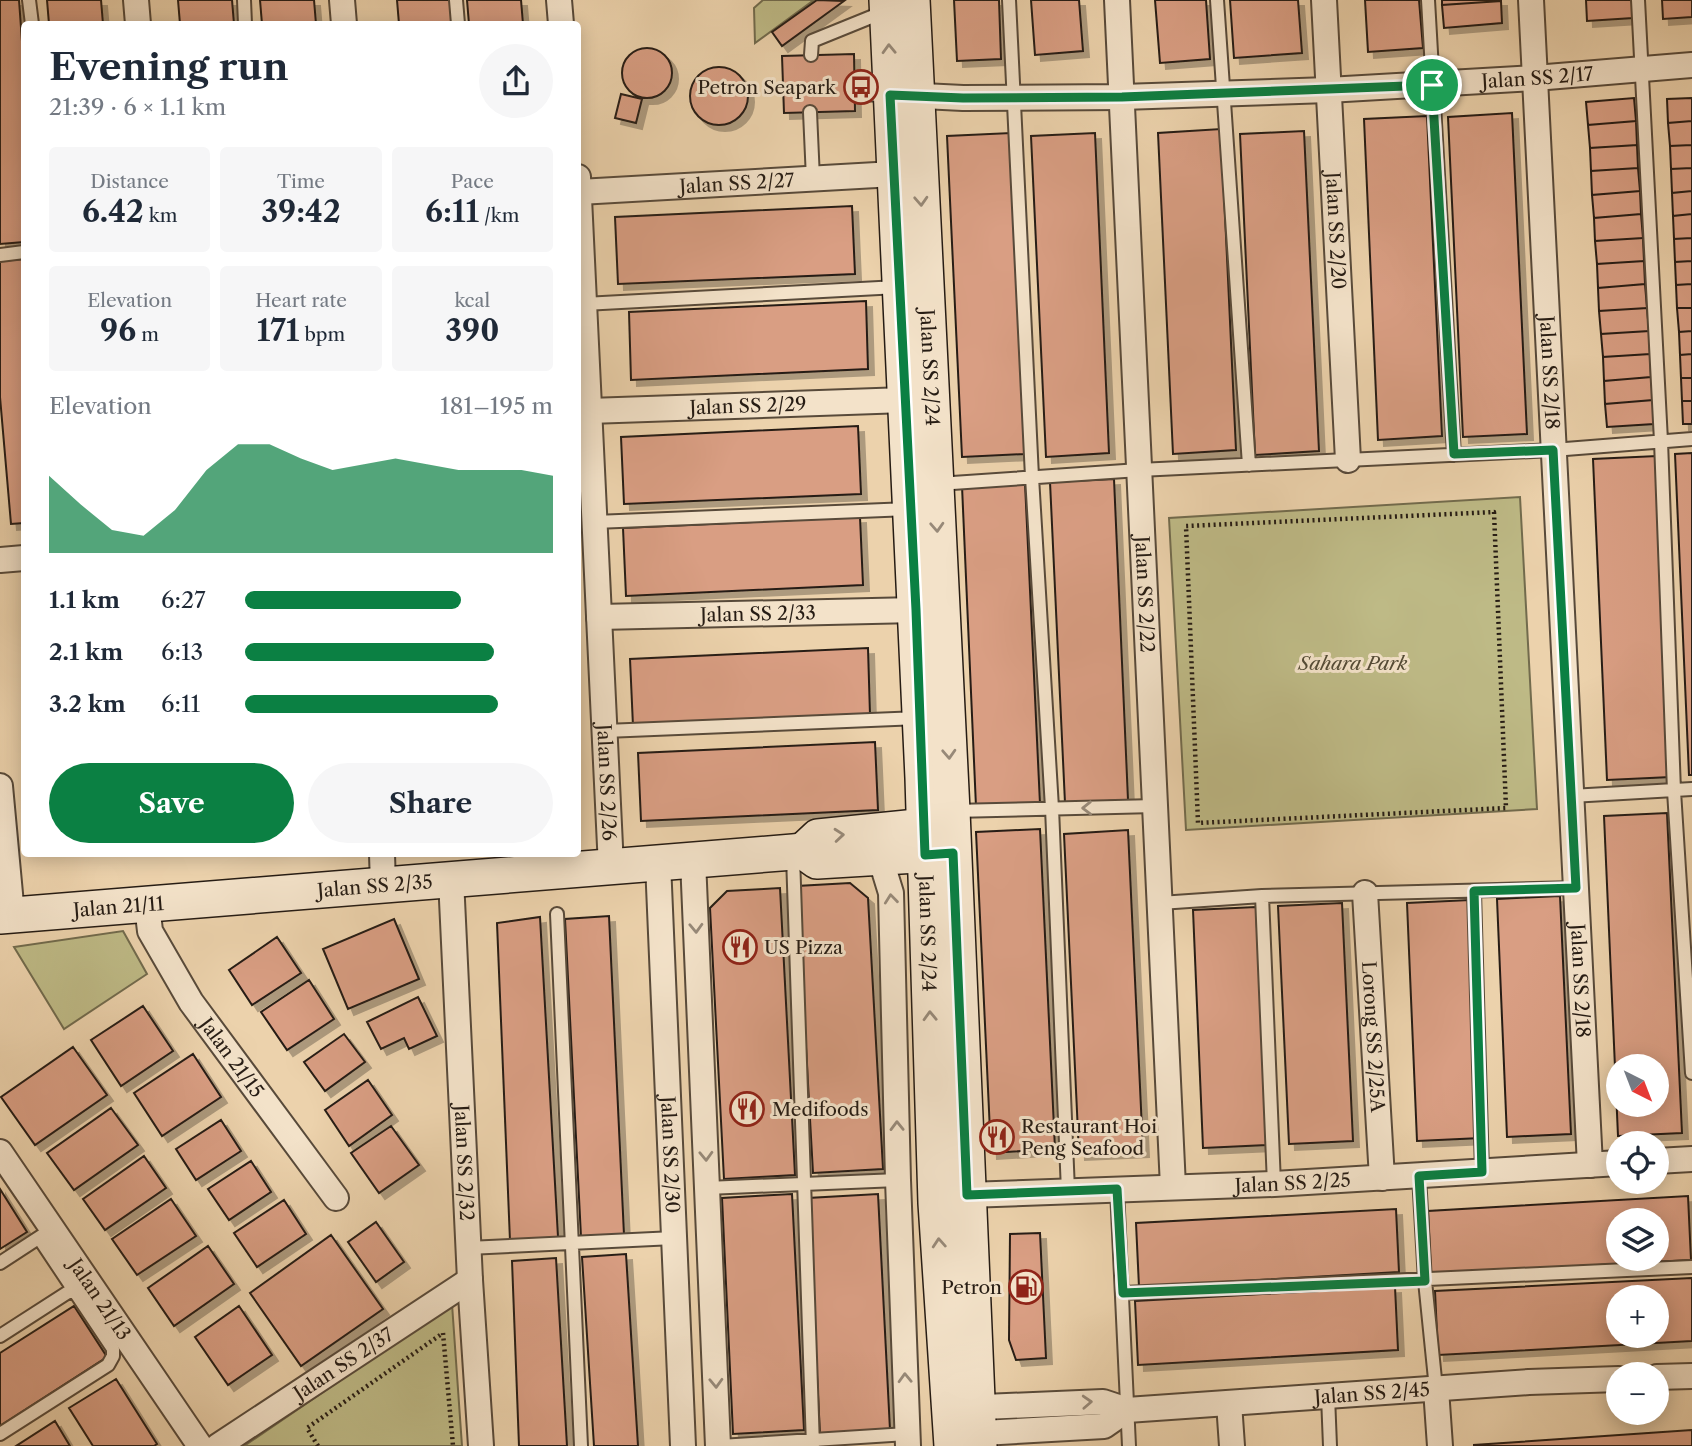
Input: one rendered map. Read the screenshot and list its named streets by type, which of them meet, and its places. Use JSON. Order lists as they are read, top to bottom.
{
  "streets": {
    "main road": ["Jalan SS 2/24", "Jalan SS 2/35", "Jalan 21/11"],
    "street": [
      "Jalan SS 2/17",
      "Jalan SS 2/27",
      "Jalan SS 2/20",
      "Jalan SS 2/18",
      "Jalan SS 2/29",
      "Jalan SS 2/22",
      "Jalan SS 2/33",
      "Jalan SS 2/26",
      "Lorong SS 2/25A",
      "Jalan 21/15",
      "Jalan SS 2/30",
      "Jalan SS 2/32",
      "Jalan SS 2/25",
      "Jalan 21/13",
      "Jalan SS 2/37",
      "Jalan SS 2/45"
    ]
  },
  "crossings": [
    ["Jalan SS 2/17", "Jalan SS 2/20"],
    ["Jalan SS 2/17", "Jalan SS 2/24"],
    ["Jalan SS 2/17", "Jalan SS 2/18"],
    ["Jalan SS 2/17", "Jalan SS 2/22"],
    ["Jalan SS 2/27", "Jalan SS 2/24"],
    ["Jalan SS 2/24", "Jalan SS 2/29"],
    ["Jalan SS 2/24", "Jalan SS 2/33"],
    ["Jalan SS 2/24", "Jalan SS 2/35"],
    ["Jalan SS 2/24", "Jalan SS 2/25"],
    ["Jalan SS 2/24", "Jalan SS 2/45"],
    ["Jalan SS 2/18", "Jalan SS 2/25"],
    ["Jalan SS 2/29", "Jalan SS 2/26"],
    ["Jalan SS 2/22", "Jalan SS 2/25"],
    ["Jalan SS 2/33", "Jalan SS 2/26"],
    ["Jalan SS 2/26", "Jalan SS 2/35"],
    ["Jalan SS 2/35", "Jalan 21/11"],
    ["Jalan SS 2/35", "Jalan SS 2/30"],
    ["Jalan SS 2/35", "Jalan SS 2/32"],
    ["Jalan 21/11", "Jalan 21/15"],
    ["Lorong SS 2/25A", "Jalan SS 2/25"],
    ["Jalan SS 2/32", "Jalan SS 2/37"]
  ],
  "parks": ["Sahara Park"],
  "places": {
    "bus stop": ["Petron Seapark"],
    "restaurant": ["US Pizza", "Medifoods", "Restaurant Hoi Peng Seafood"],
    "fuel station": ["Petron"]
  },
  "north": "bottom right",
  "page": {
    "heading": ["Evening run", "21:39 · 6 × 1.1 km"],
    "stats": [
      ["Distance", "6.42 km"],
      ["Time", "39:42"],
      ["Pace", "6:11 /km"],
      ["Elevation", "96 m"],
      ["Heart rate", "171 bpm"],
      ["kcal", "390"]
    ],
    "chart": ["Elevation", "181–195 m"],
    "list": [
      {
        "name": "1.1 km",
        "note": "6:27"
      },
      {
        "name": "2.1 km",
        "note": "6:13"
      },
      {
        "name": "3.2 km",
        "note": "6:11"
      }
    ],
    "buttons": ["Save", "Share"],
    "map_buttons": ["+", "−"]
  }
}
